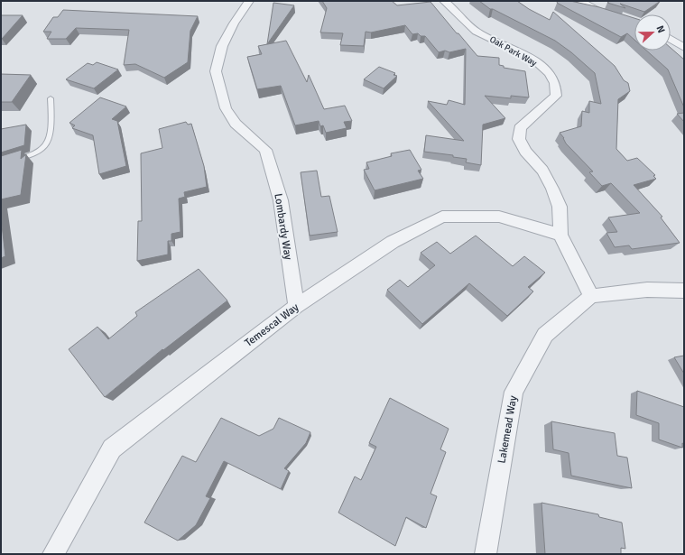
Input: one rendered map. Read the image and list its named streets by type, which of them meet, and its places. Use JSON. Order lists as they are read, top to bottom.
{
  "streets": {
    "street": [
      "Oak Park Way",
      "Lombardy Way",
      "Temescal Way",
      "Lakemead Way"
    ]
  },
  "crossings": [
    ["Oak Park Way", "Temescal Way"],
    ["Oak Park Way", "Lakemead Way"],
    ["Lombardy Way", "Temescal Way"]
  ],
  "north": "right"
}
